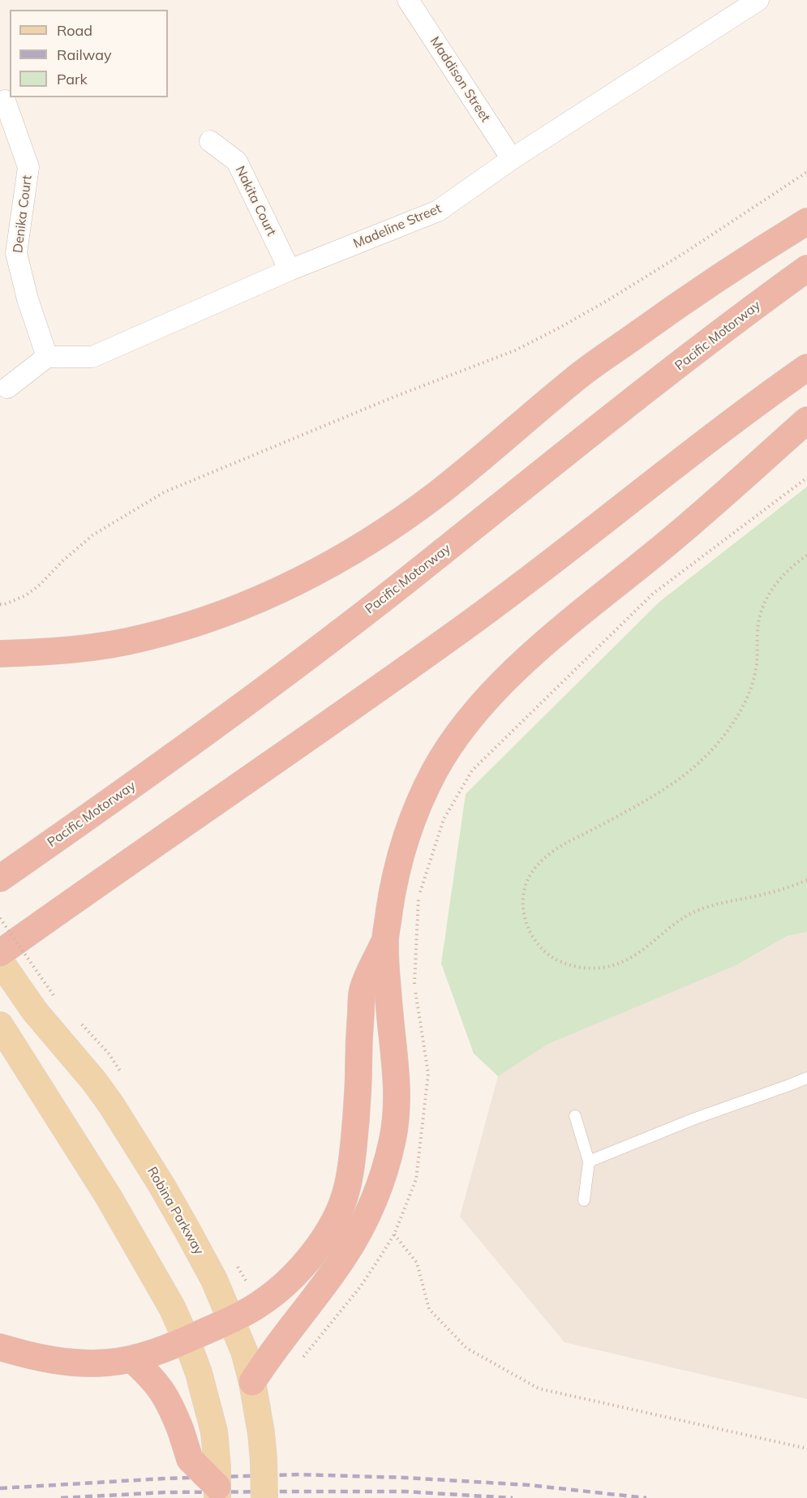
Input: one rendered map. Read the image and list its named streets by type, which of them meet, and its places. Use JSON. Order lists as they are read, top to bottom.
{
  "streets": {
    "highway": ["Pacific Motorway"],
    "main road": ["Robina Parkway"],
    "street": [
      "Maddison Street",
      "Nakita Court",
      "Denika Court",
      "Madeline Street"
    ]
  },
  "crossings": [
    ["Maddison Street", "Madeline Street"],
    ["Nakita Court", "Madeline Street"],
    ["Denika Court", "Madeline Street"]
  ],
  "legend": ["Road", "Railway", "Park"]
}
